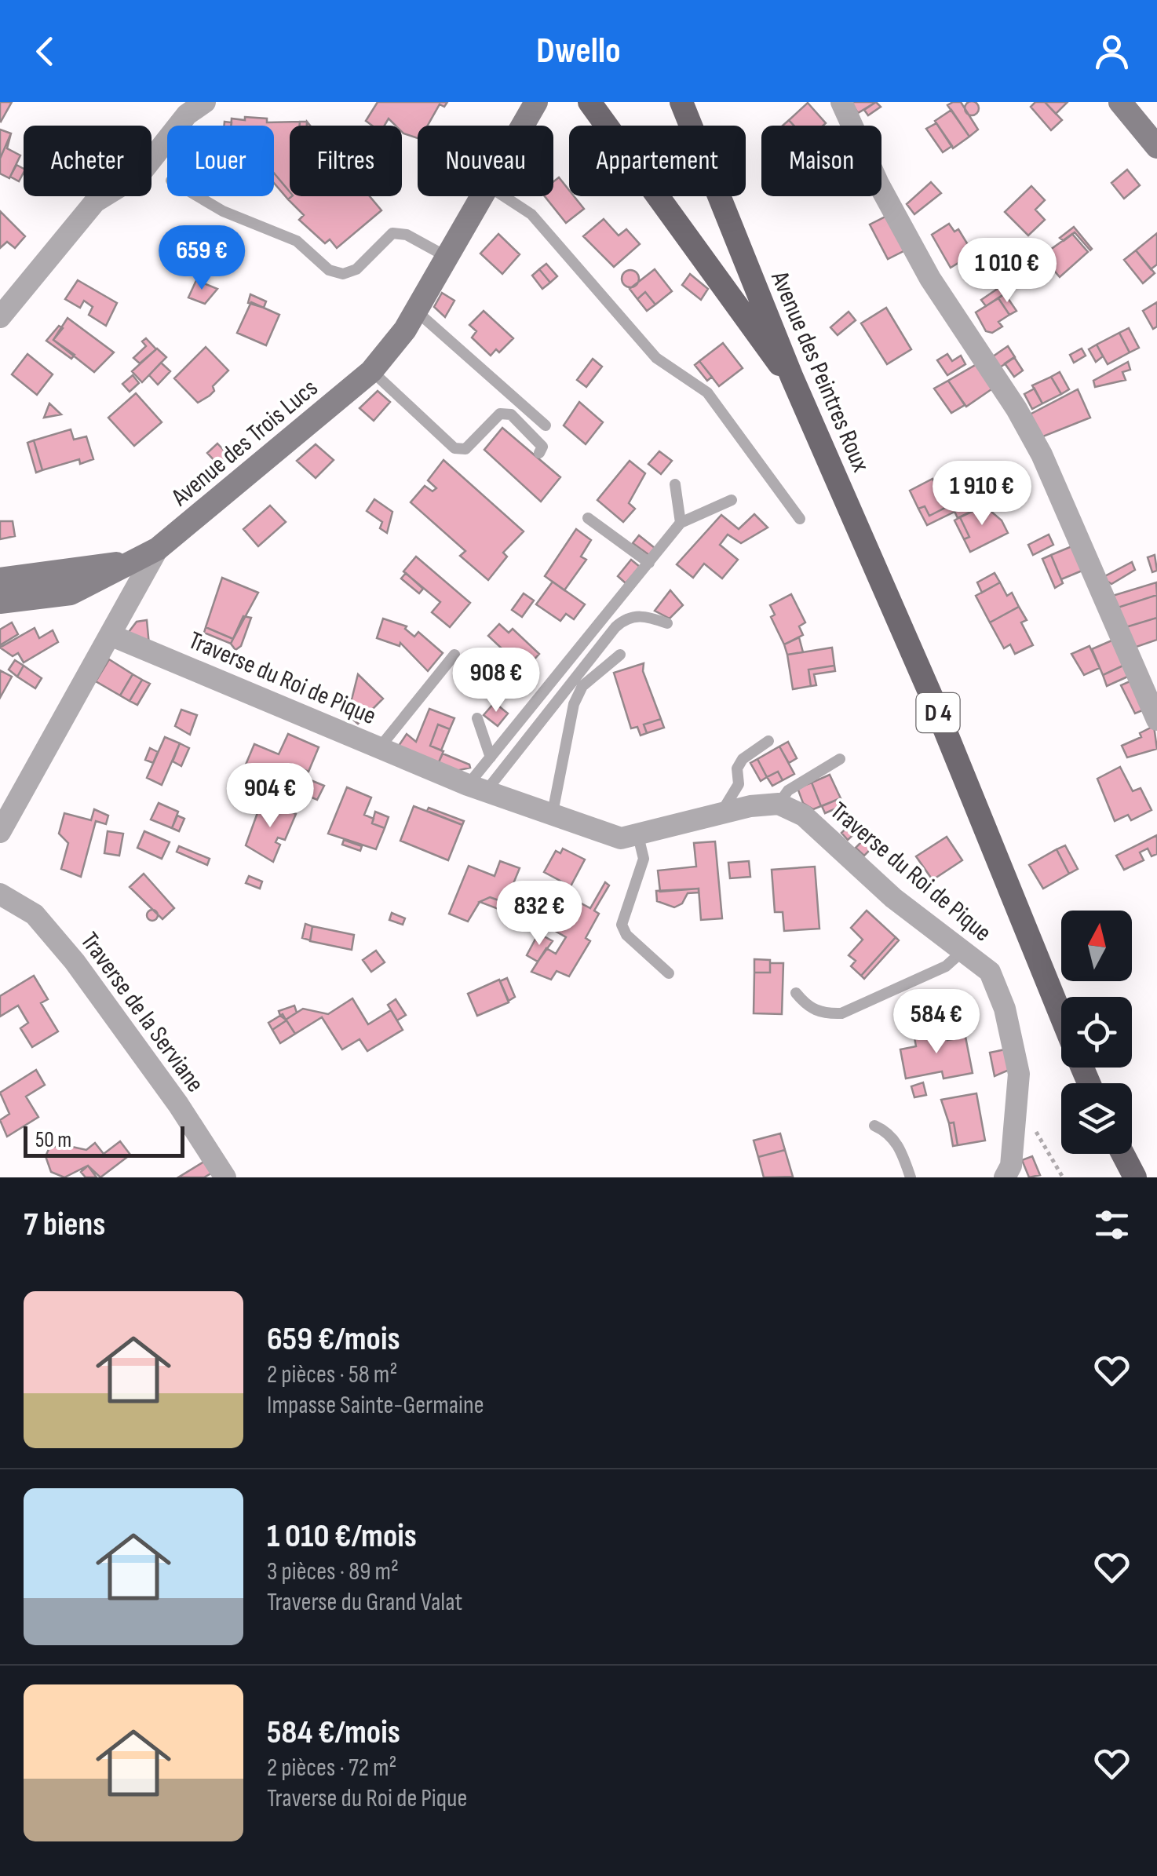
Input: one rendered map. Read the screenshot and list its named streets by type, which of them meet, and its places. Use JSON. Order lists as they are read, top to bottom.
{
  "streets": {
    "main road": ["Avenue des Peintres Roux", "Avenue des Trois Lucs", "D 4"],
    "street": ["Traverse du Roi de Pique", "Traverse de la Serviane"]
  },
  "crossings": [
    ["Avenue des Trois Lucs", "Traverse du Roi de Pique"]
  ],
  "scale_bar": "50 m",
  "north": "top",
  "page": {
    "header": "Dwello",
    "chip": [
      "Acheter",
      "Louer",
      "Filtres",
      "Nouveau",
      "Appartement",
      "Maison"
    ],
    "price": [
      "659 €",
      "1 010 €",
      "1 910 €",
      "908 €",
      "904 €",
      "832 €",
      "584 €"
    ],
    "scale": "50 m",
    "heading": "7 biens",
    "list": [
      {
        "name": "659 €/mois",
        "note": "2 pièces · 58 m² · Impasse Sainte-Germaine"
      },
      {
        "name": "1 010 €/mois",
        "note": "3 pièces · 89 m² · Traverse du Grand Valat"
      },
      {
        "name": "584 €/mois",
        "note": "2 pièces · 72 m² · Traverse du Roi de Pique"
      }
    ]
  }
}
